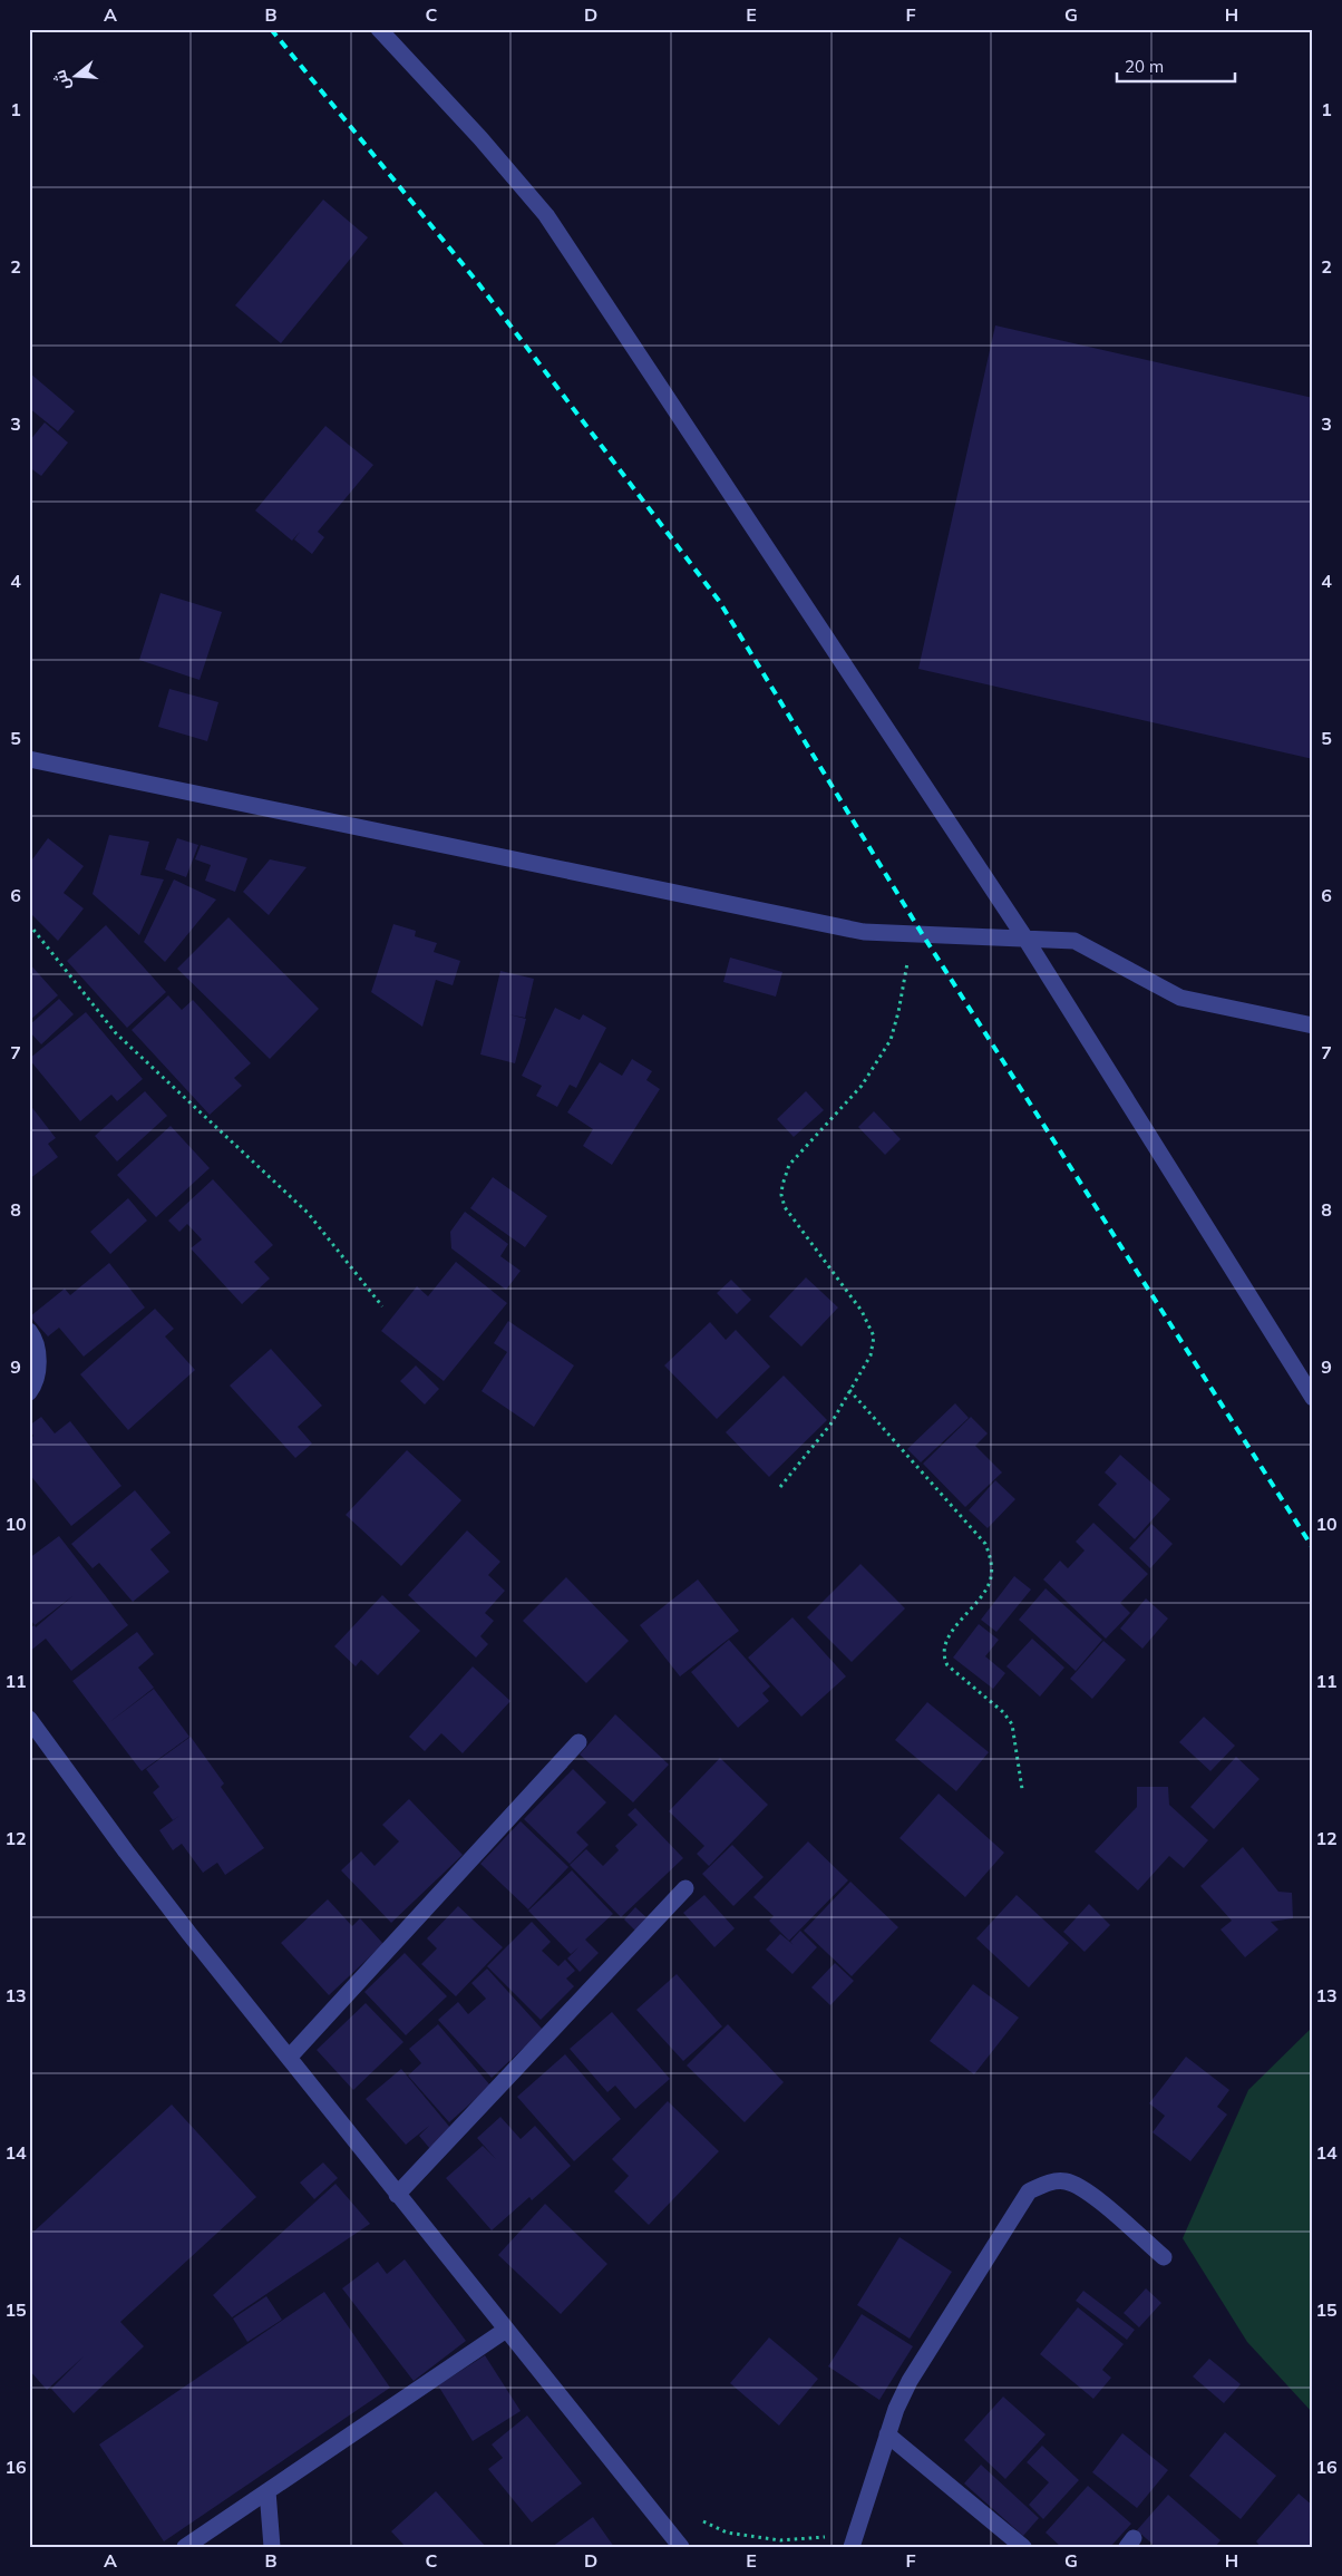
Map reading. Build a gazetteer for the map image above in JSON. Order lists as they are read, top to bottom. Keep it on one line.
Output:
{"scale_bar":"20 m","north":"left","grid":{"columns":["A","B","C","D","E","F","G","H"],"rows":["1","2","3","4","5","6","7","8","9","10","11","12","13","14","15","16"]}}
